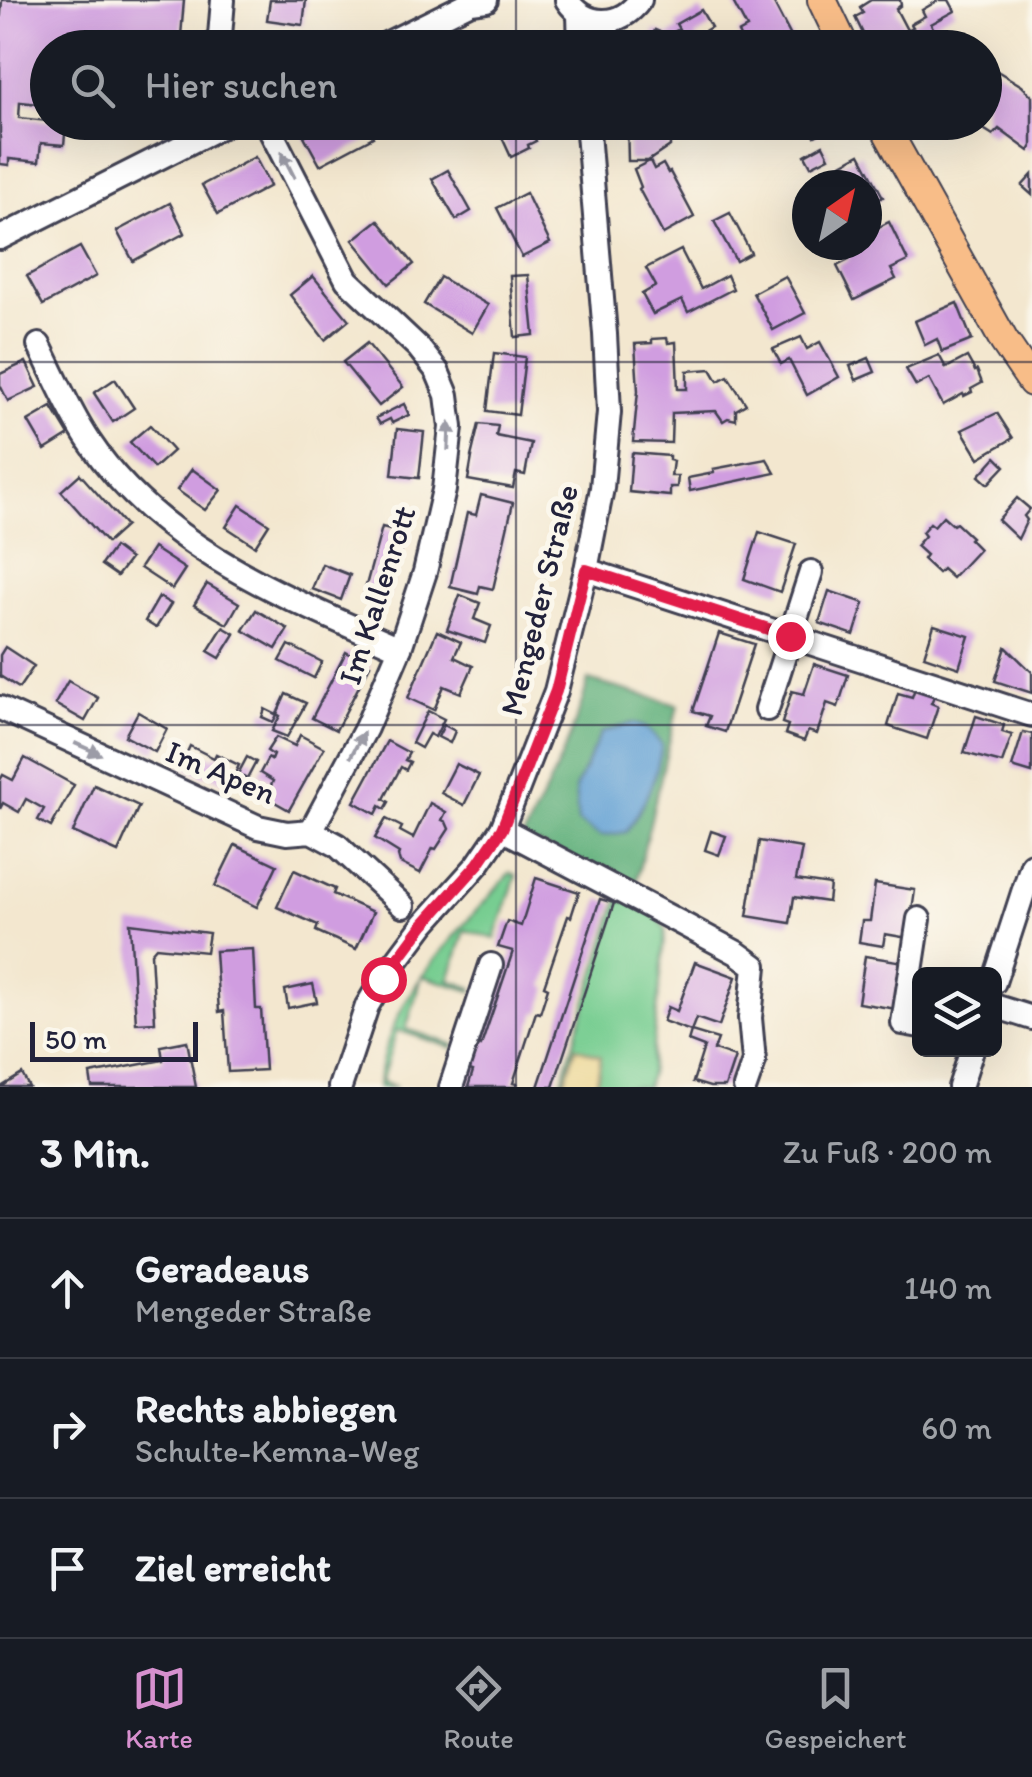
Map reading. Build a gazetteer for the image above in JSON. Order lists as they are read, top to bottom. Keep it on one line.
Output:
{"streets":{"street":["Im Kallenrott","Mengeder Straße","Im Apen"]},"crossings":[["Im Kallenrott","Im Apen"]],"one_way":["Im Kallenrott","Im Apen"],"scale_bar":"50 m","north":"top right","page":{"search":"Hier suchen","scale":"50 m","heading":["3 Min.","Zu Fuß · 200 m"],"list":[["Geradeaus","Mengeder Straße","140 m"],["Rechts abbiegen","Schulte-Kemna-Weg","60 m"],"Ziel erreicht"],"nav":["Karte","Route","Gespeichert"]}}
